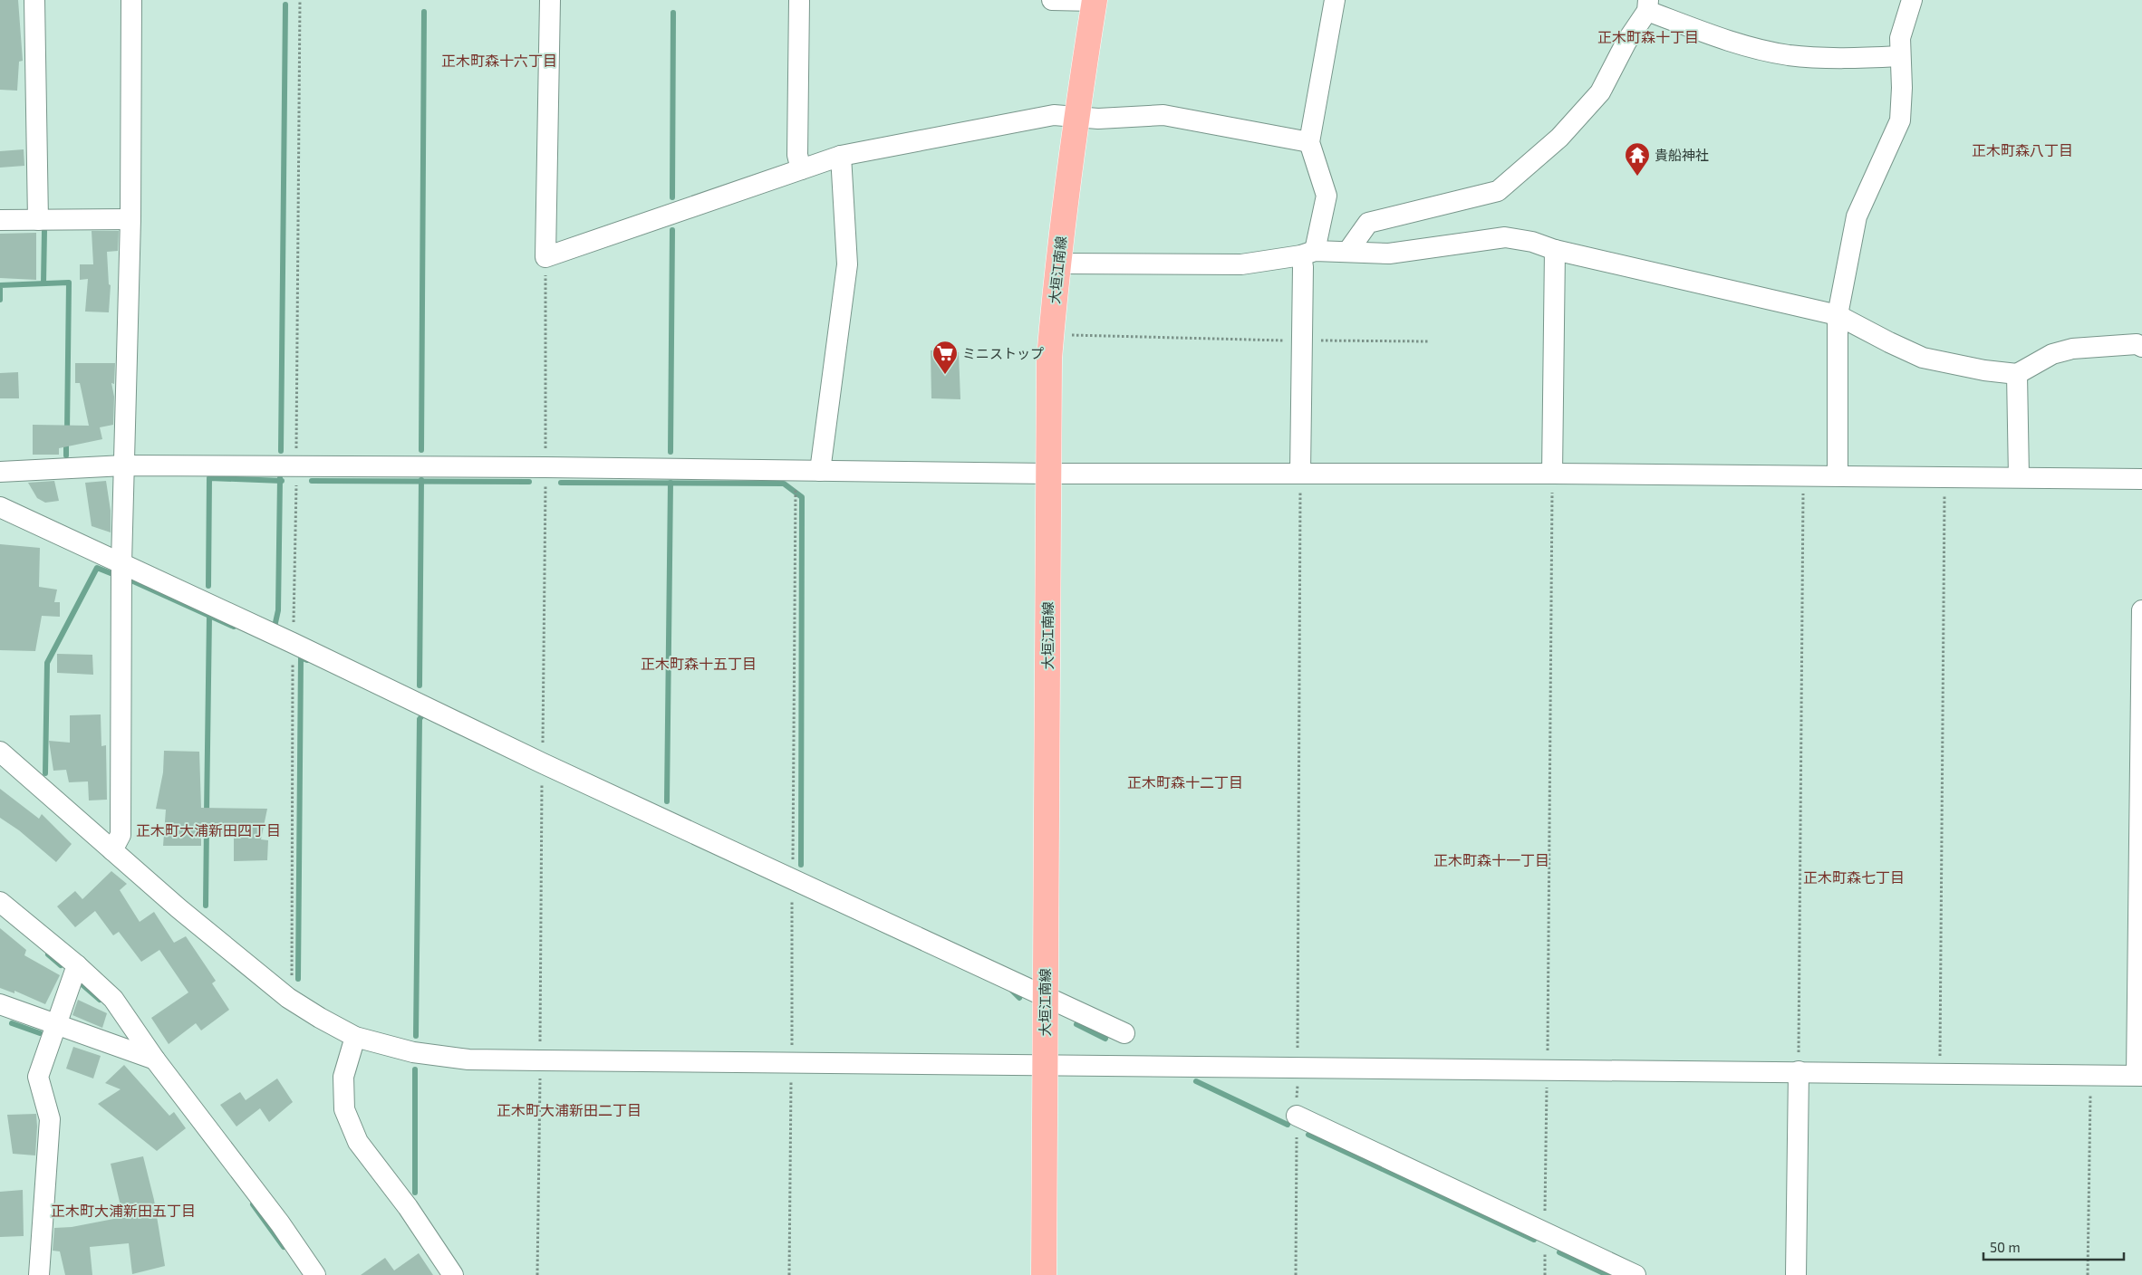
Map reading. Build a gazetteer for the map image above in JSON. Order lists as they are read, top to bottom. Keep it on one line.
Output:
{"streets":{"main road":["大垣江南線"]},"districts":["正木町森十丁目","正木町森十六丁目","正木町森八丁目","正木町森十五丁目","正木町森十二丁目","正木町大浦新田四丁目","正木町森十一丁目","正木町森七丁目","正木町大浦新田二丁目","正木町大浦新田五丁目"],"places":{"temple":["貴船神社"],"supermarket":["ミニストップ"]},"scale_bar":"50 m"}
